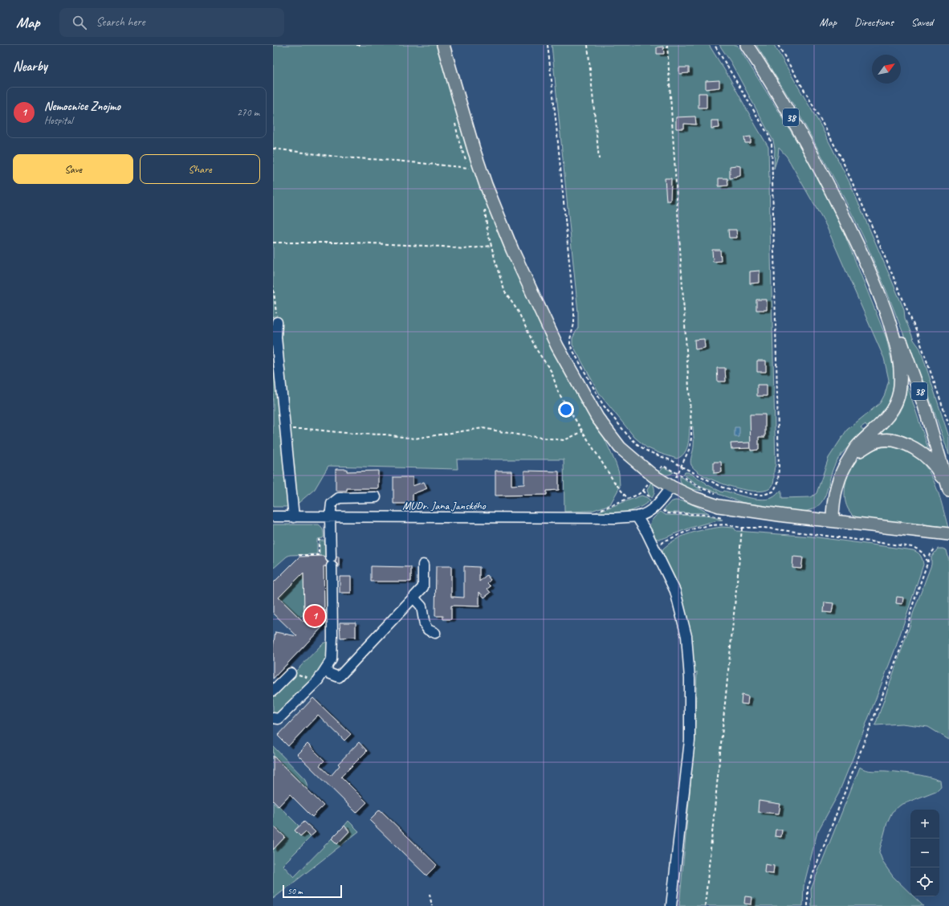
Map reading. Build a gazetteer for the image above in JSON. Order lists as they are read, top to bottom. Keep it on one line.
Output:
{"streets":{"main road":["38"],"street":["MUDr. Jana Janského"]},"scale_bar":"50 m","north":"top right","page":{"header":"Map","search":"Search here","nav":["Map","Directions","Saved"],"heading":"Nearby","list":[{"mark":"1","name":"Nemocnice Znojmo","note":"Hospital","value":"270 m"}],"buttons":["Save","Share"],"pins":"1","map_buttons":["+","−"],"scale":"50 m"}}
